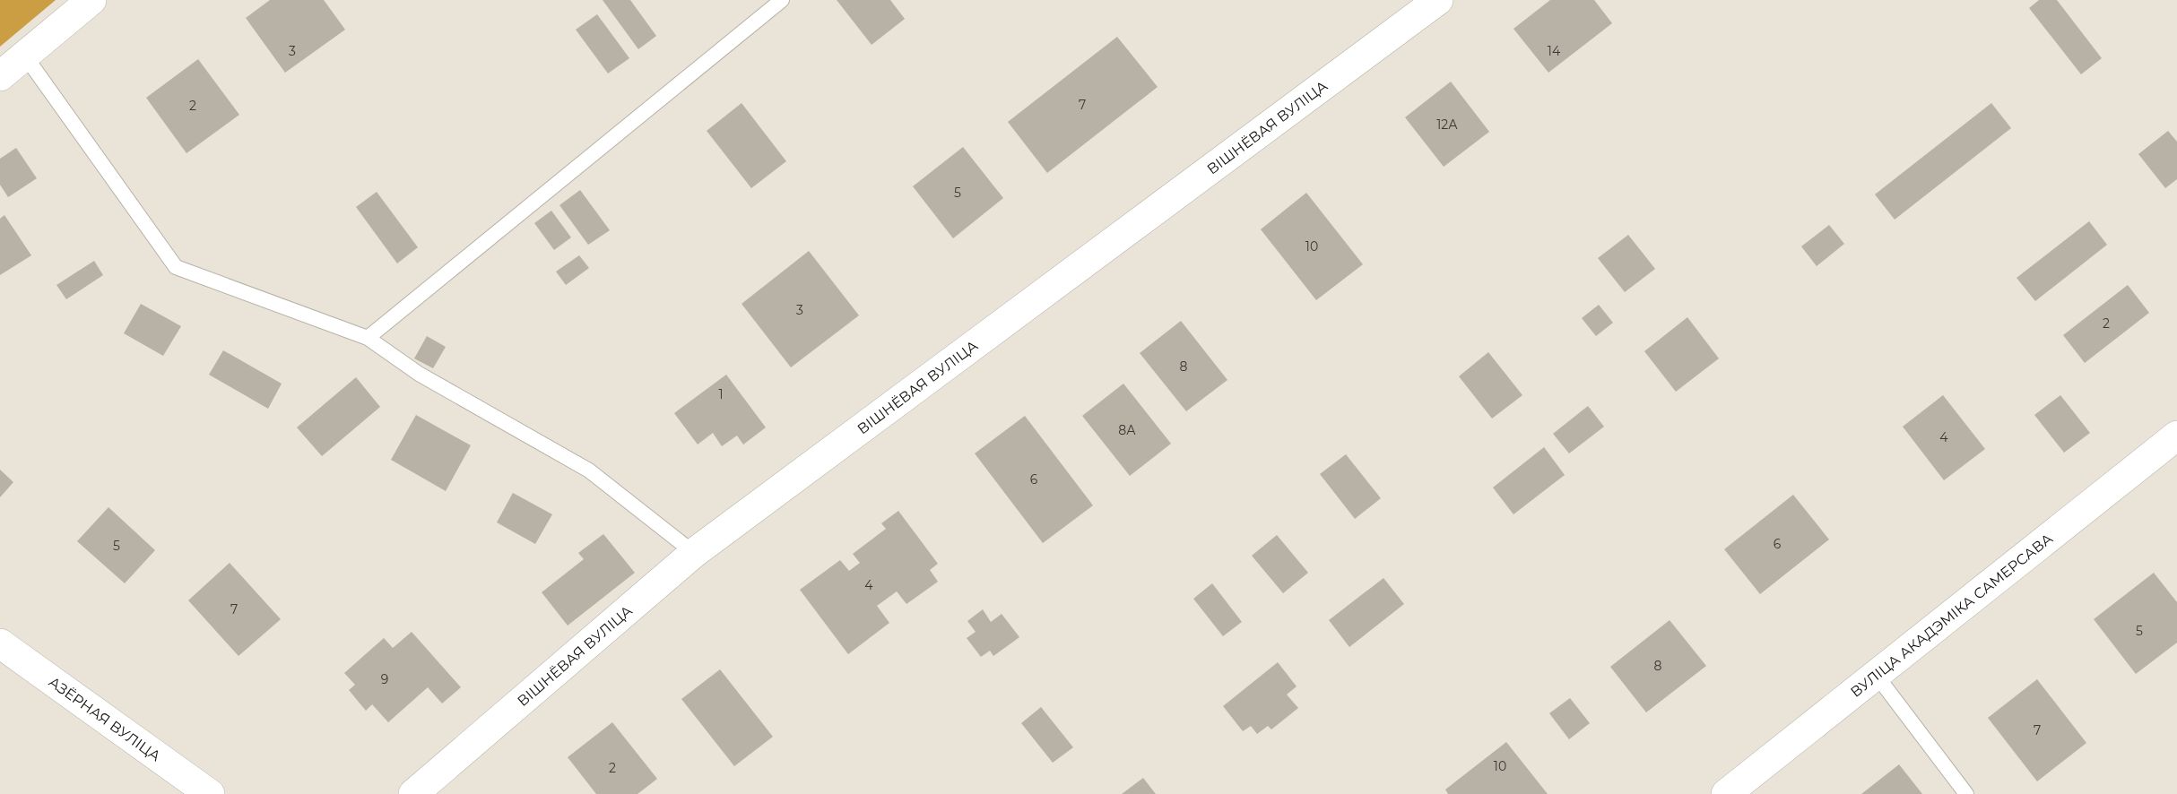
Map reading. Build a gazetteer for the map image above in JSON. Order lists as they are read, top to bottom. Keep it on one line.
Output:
{"streets":{"street":["ВІШНЁВАЯ ВУЛІЦА","ВУЛІЦА АКАДЭМІКА САМЕРСАВА","АЗЁРНАЯ ВУЛІЦА"]},"house_numbers":["3","14","7","2","12А","5","10","3","2","8","1","8А","4","6","6","5","4","7","5","8","9","7","10","2"]}
